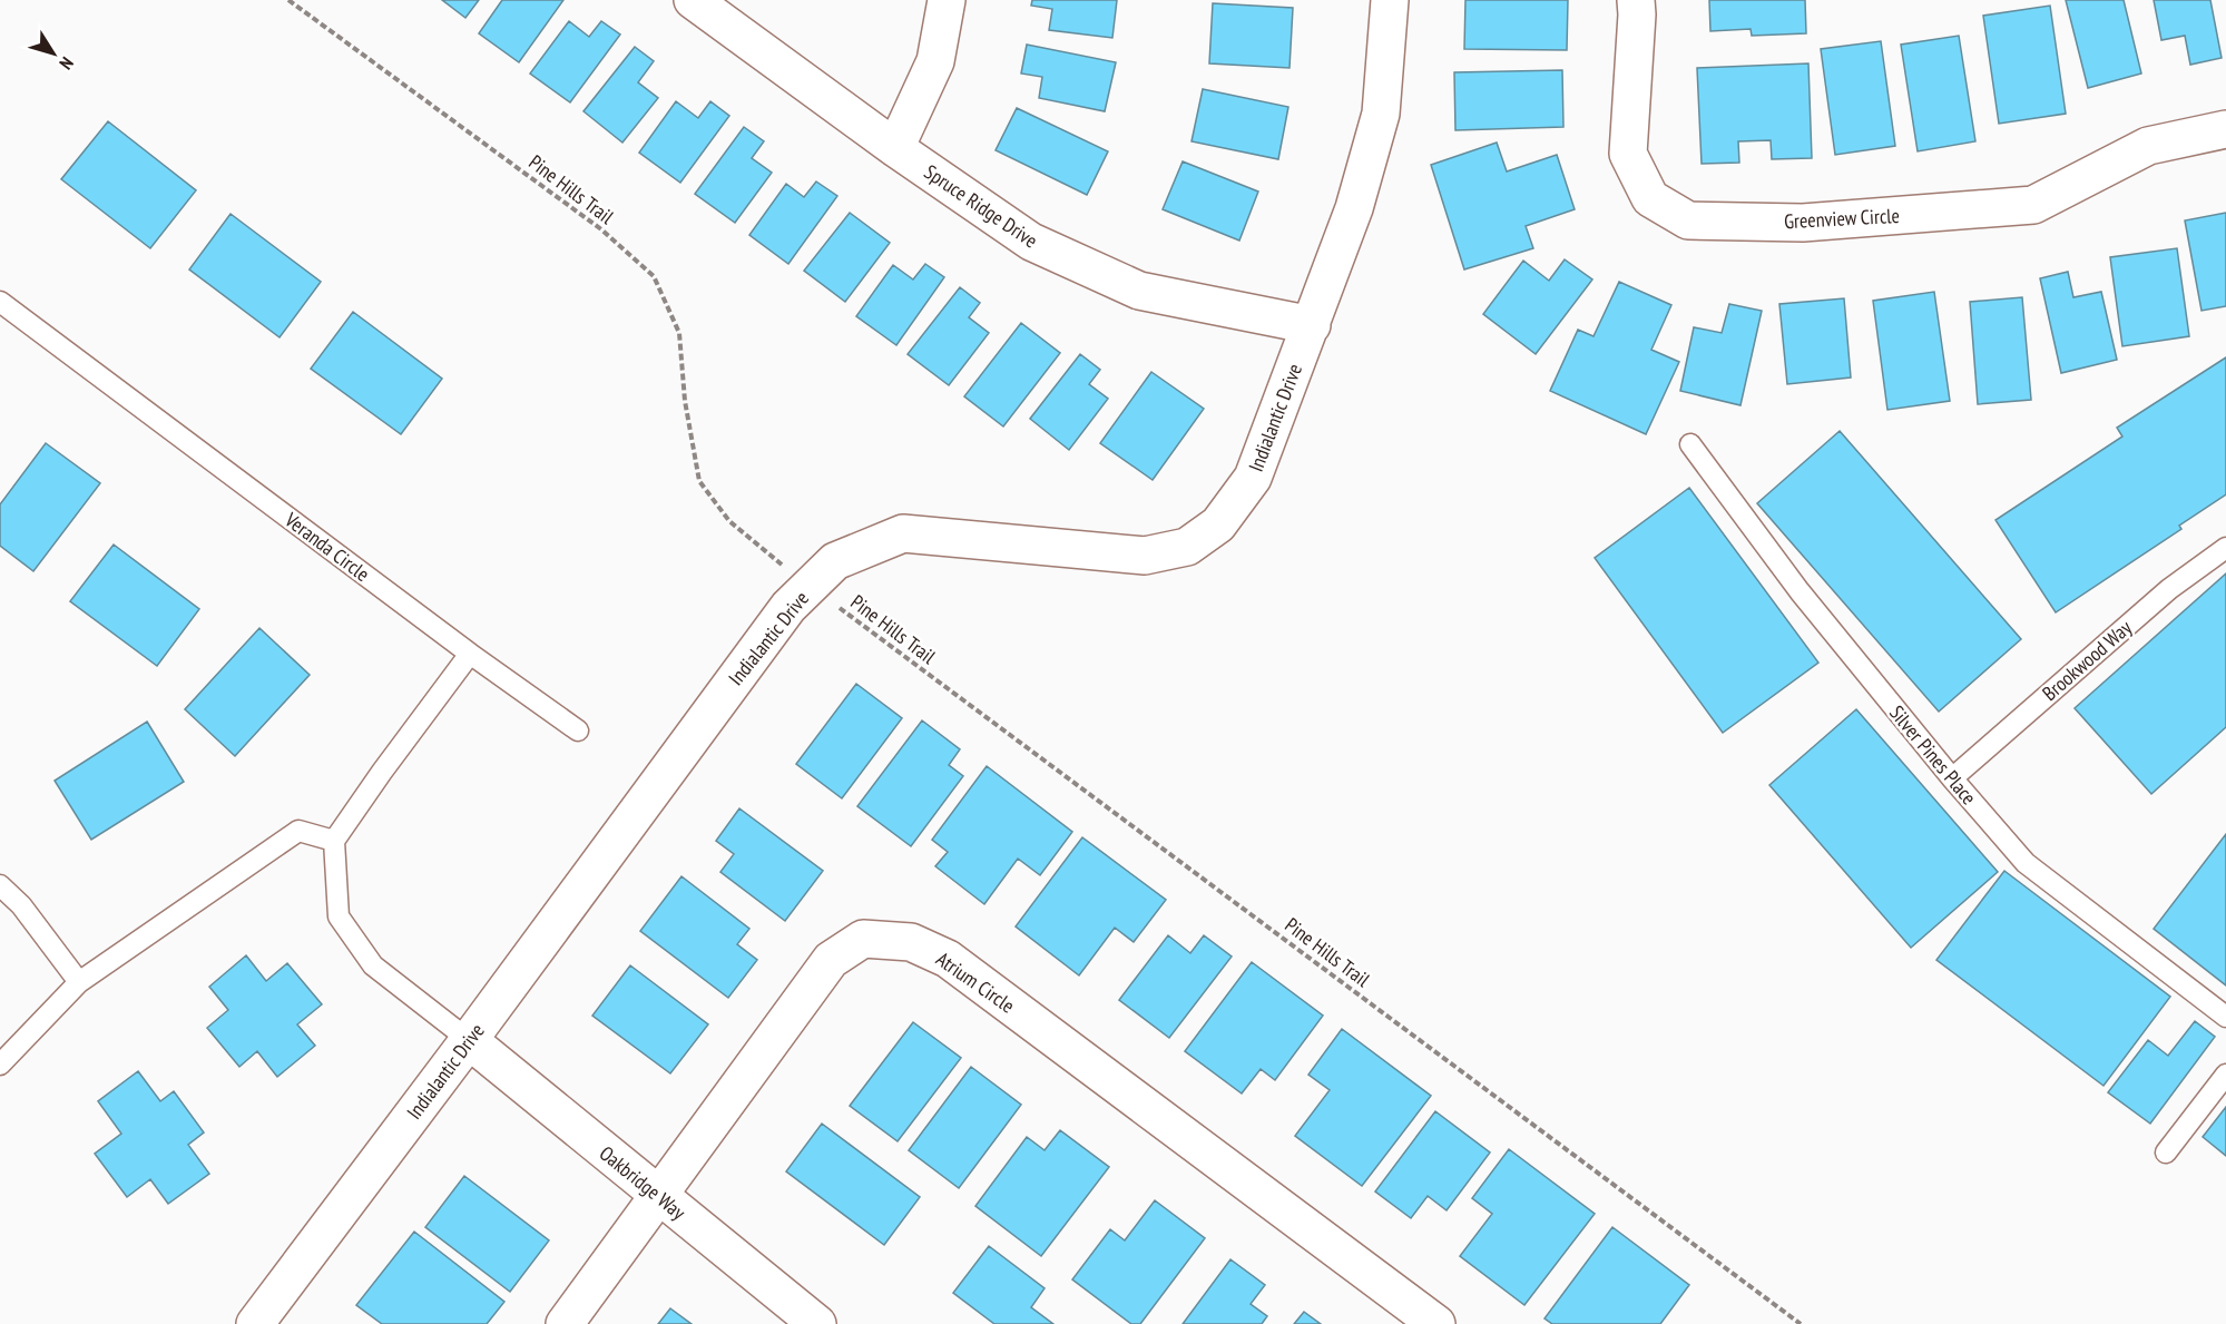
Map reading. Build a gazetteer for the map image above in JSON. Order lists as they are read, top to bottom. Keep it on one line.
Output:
{"streets":{"street":["Spruce Ridge Drive","Greenview Circle","Indialantic Drive","Atrium Circle","Oakbridge Way"],"lane":["Veranda Circle","Brookwood Way","Silver Pines Place"],"path":["Pine Hills Trail"]},"crossings":[["Spruce Ridge Drive","Indialantic Drive"],["Indialantic Drive","Oakbridge Way"],["Brookwood Way","Silver Pines Place"],["Atrium Circle","Oakbridge Way"]],"north":"bottom right"}
